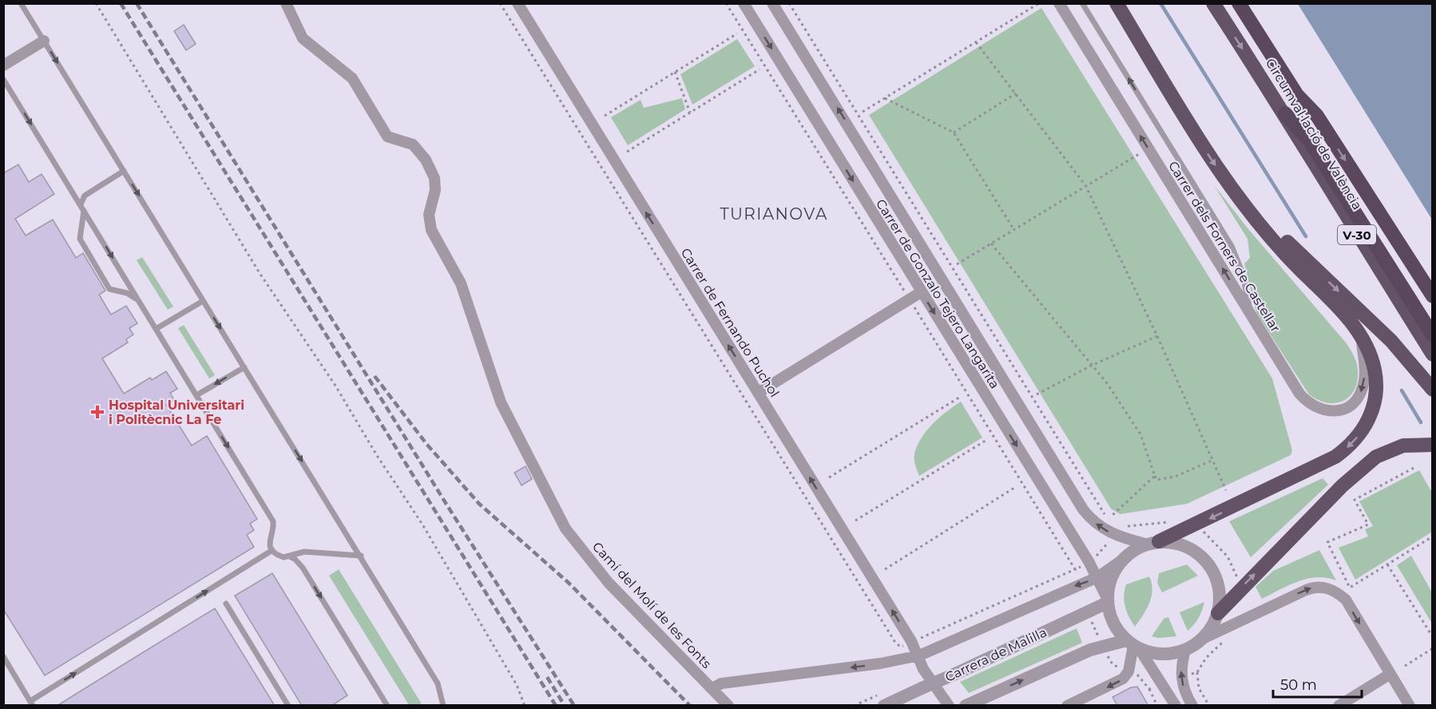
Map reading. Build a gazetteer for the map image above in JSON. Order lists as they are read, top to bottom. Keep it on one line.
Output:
{"streets":{"highway":["Circumval·lació de València","V-30"],"street":["Carrer dels Forners de Castellar","Carrer de Gonzalo Tejero Langarita","Carrer de Fernando Puchol","Camí del Molí de les Fonts","Carrera de Malilla"]},"crossings":[["Carrer de Gonzalo Tejero Langarita","Carrera de Malilla"]],"one_way":["Carrer de Fernando Puchol"],"districts":["TURIANOVA"],"places":{"health":["Hospital Universitari i Politècnic La Fe"]},"scale_bar":"50 m"}
